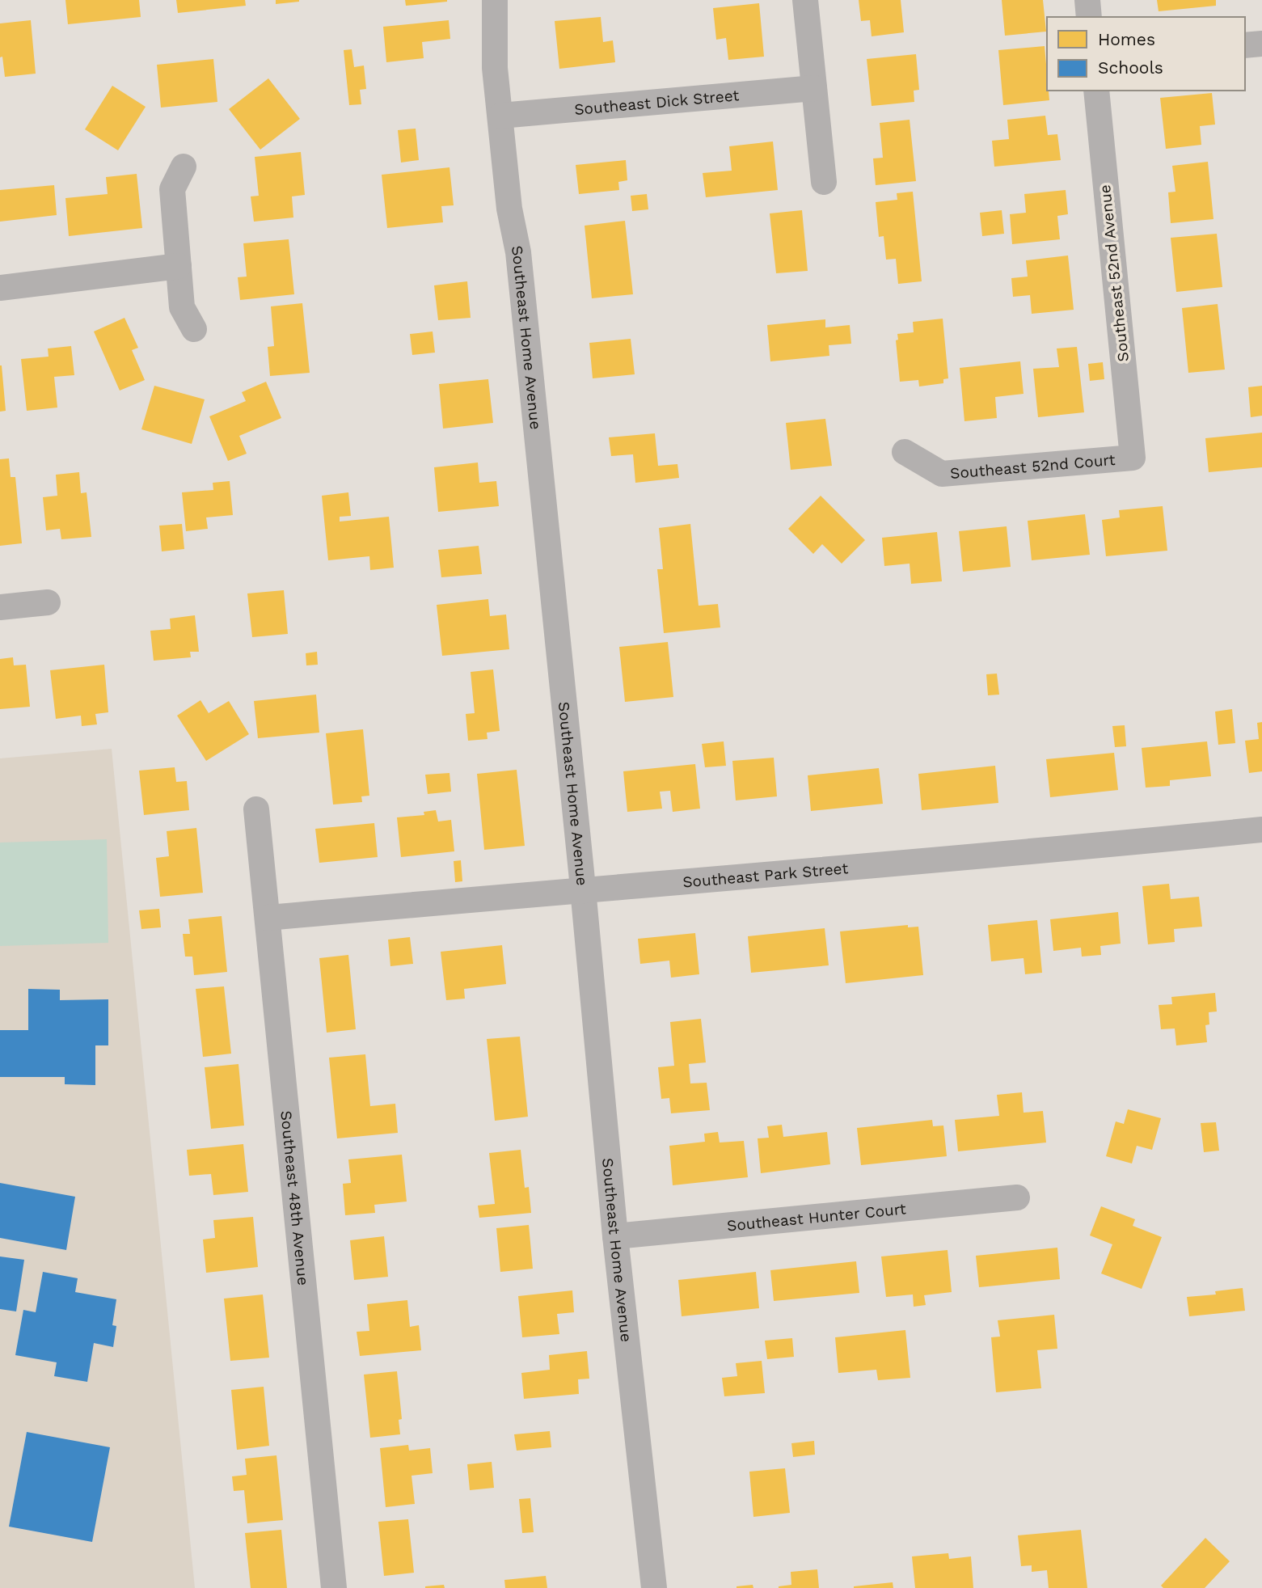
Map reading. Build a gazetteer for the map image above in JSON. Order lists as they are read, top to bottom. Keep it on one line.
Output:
{"streets":{"street":["Southeast Dick Street","Southeast 52nd Avenue","Southeast Home Avenue","Southeast 52nd Court","Southeast Park Street","Southeast 48th Avenue","Southeast Hunter Court"]},"crossings":[["Southeast Dick Street","Southeast Home Avenue"],["Southeast 52nd Avenue","Southeast 52nd Court"],["Southeast Home Avenue","Southeast Park Street"],["Southeast Home Avenue","Southeast Hunter Court"],["Southeast Park Street","Southeast 48th Avenue"]],"legend":["Homes","Schools"]}
